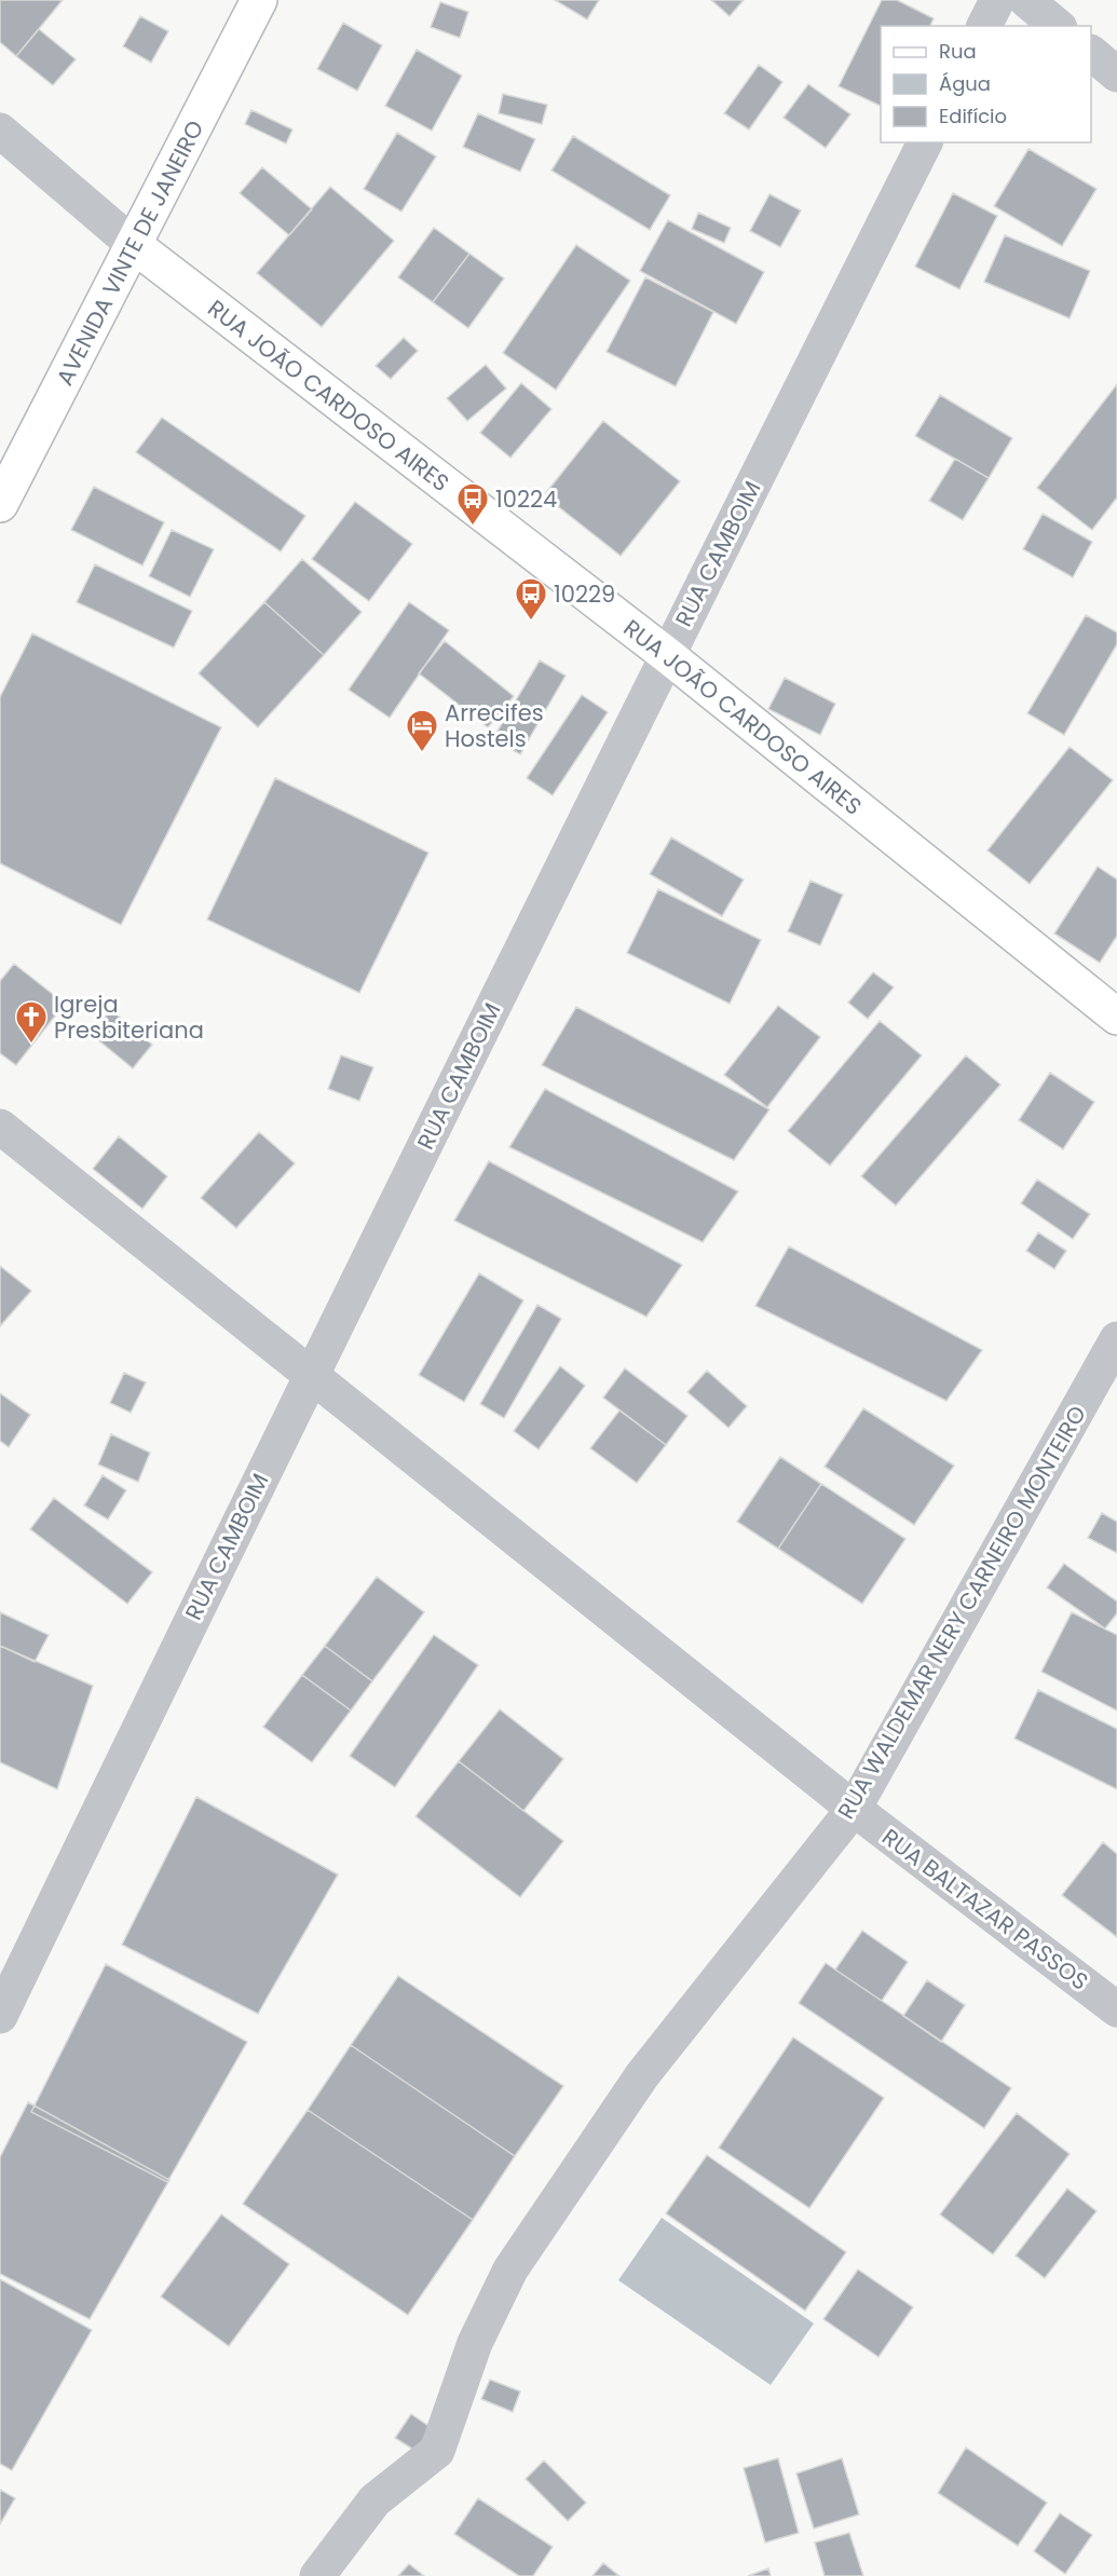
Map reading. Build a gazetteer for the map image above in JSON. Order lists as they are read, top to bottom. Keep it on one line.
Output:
{"streets":{"street":["AVENIDA VINTE DE JANEIRO","RUA JOÃO CARDOSO AIRES","RUA CAMBOIM","RUA WALDEMAR NERY CARNEIRO MONTEIRO","RUA BALTAZAR PASSOS"]},"crossings":[["AVENIDA VINTE DE JANEIRO","RUA JOÃO CARDOSO AIRES"],["RUA JOÃO CARDOSO AIRES","RUA CAMBOIM"],["RUA CAMBOIM","RUA BALTAZAR PASSOS"],["RUA WALDEMAR NERY CARNEIRO MONTEIRO","RUA BALTAZAR PASSOS"]],"places":{"bus stop":["10224","10229"],"hotel":["Arrecifes Hostels"],"church":["Igreja Presbiteriana"]},"legend":["Rua","Água","Edifício"]}
